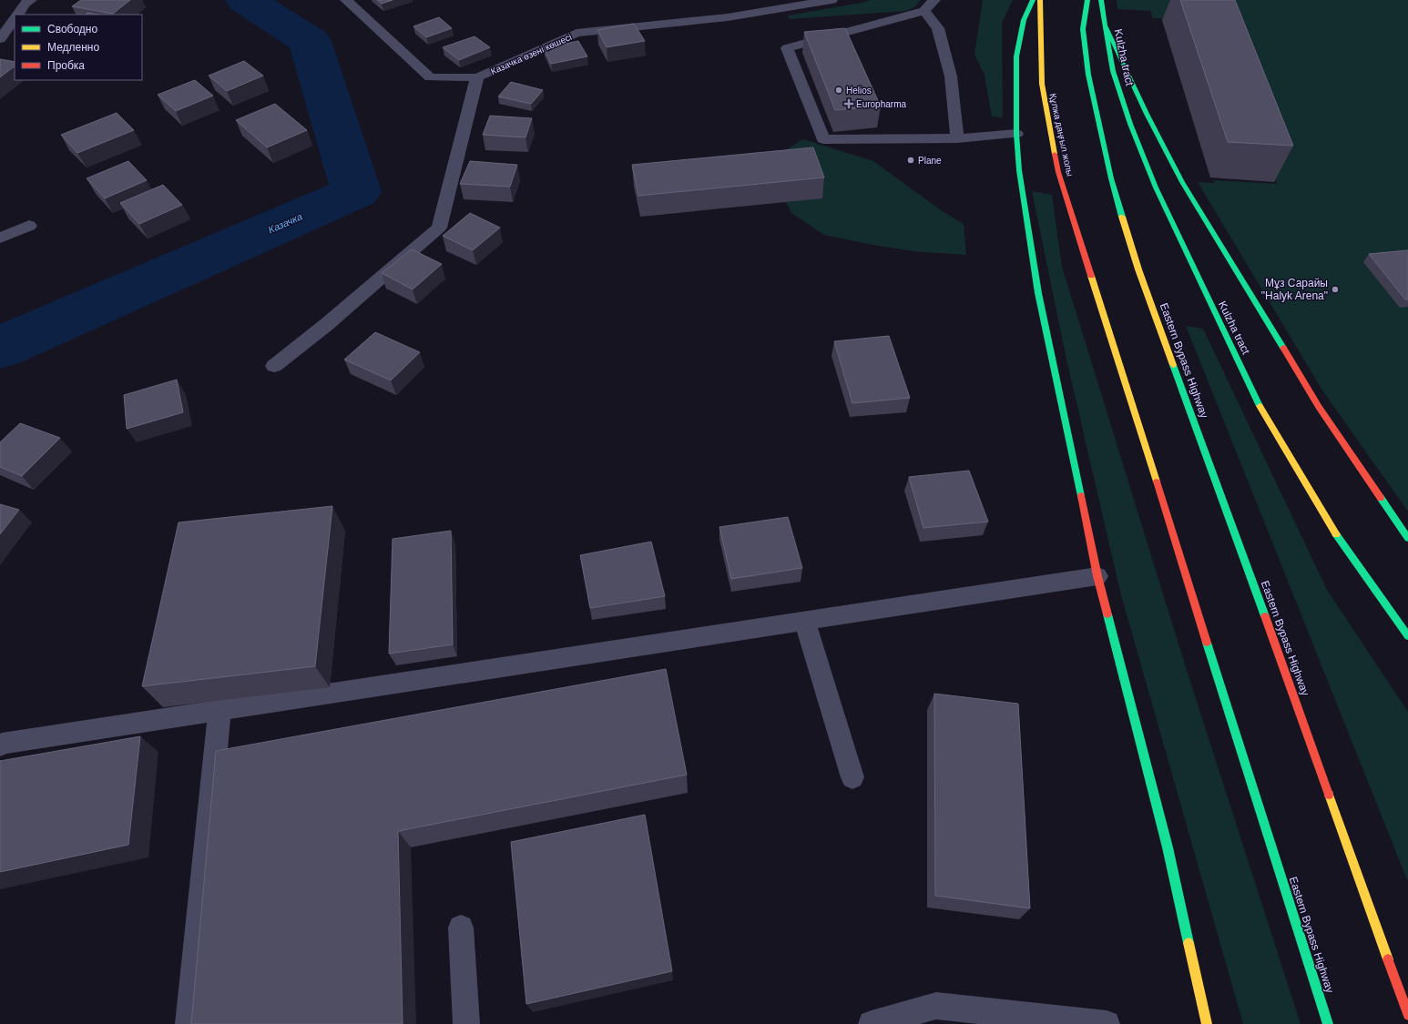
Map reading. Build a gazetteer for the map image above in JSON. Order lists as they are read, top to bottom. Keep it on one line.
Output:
{"streets":{"main road":["Kulzha tract","Құлжа даңғыл жолы","Eastern Bypass Highway"],"street":["Казачка өзені көшесі"]},"crossings":[["Құлжа даңғыл жолы","Eastern Bypass Highway"]],"water":["Казачка"],"places":{"other":["Helios","Plane","Мұз Сарайы \"Halyk Arena\""],"health":["Europharma"]},"legend":["Свободно","Медленно","Пробка"]}
